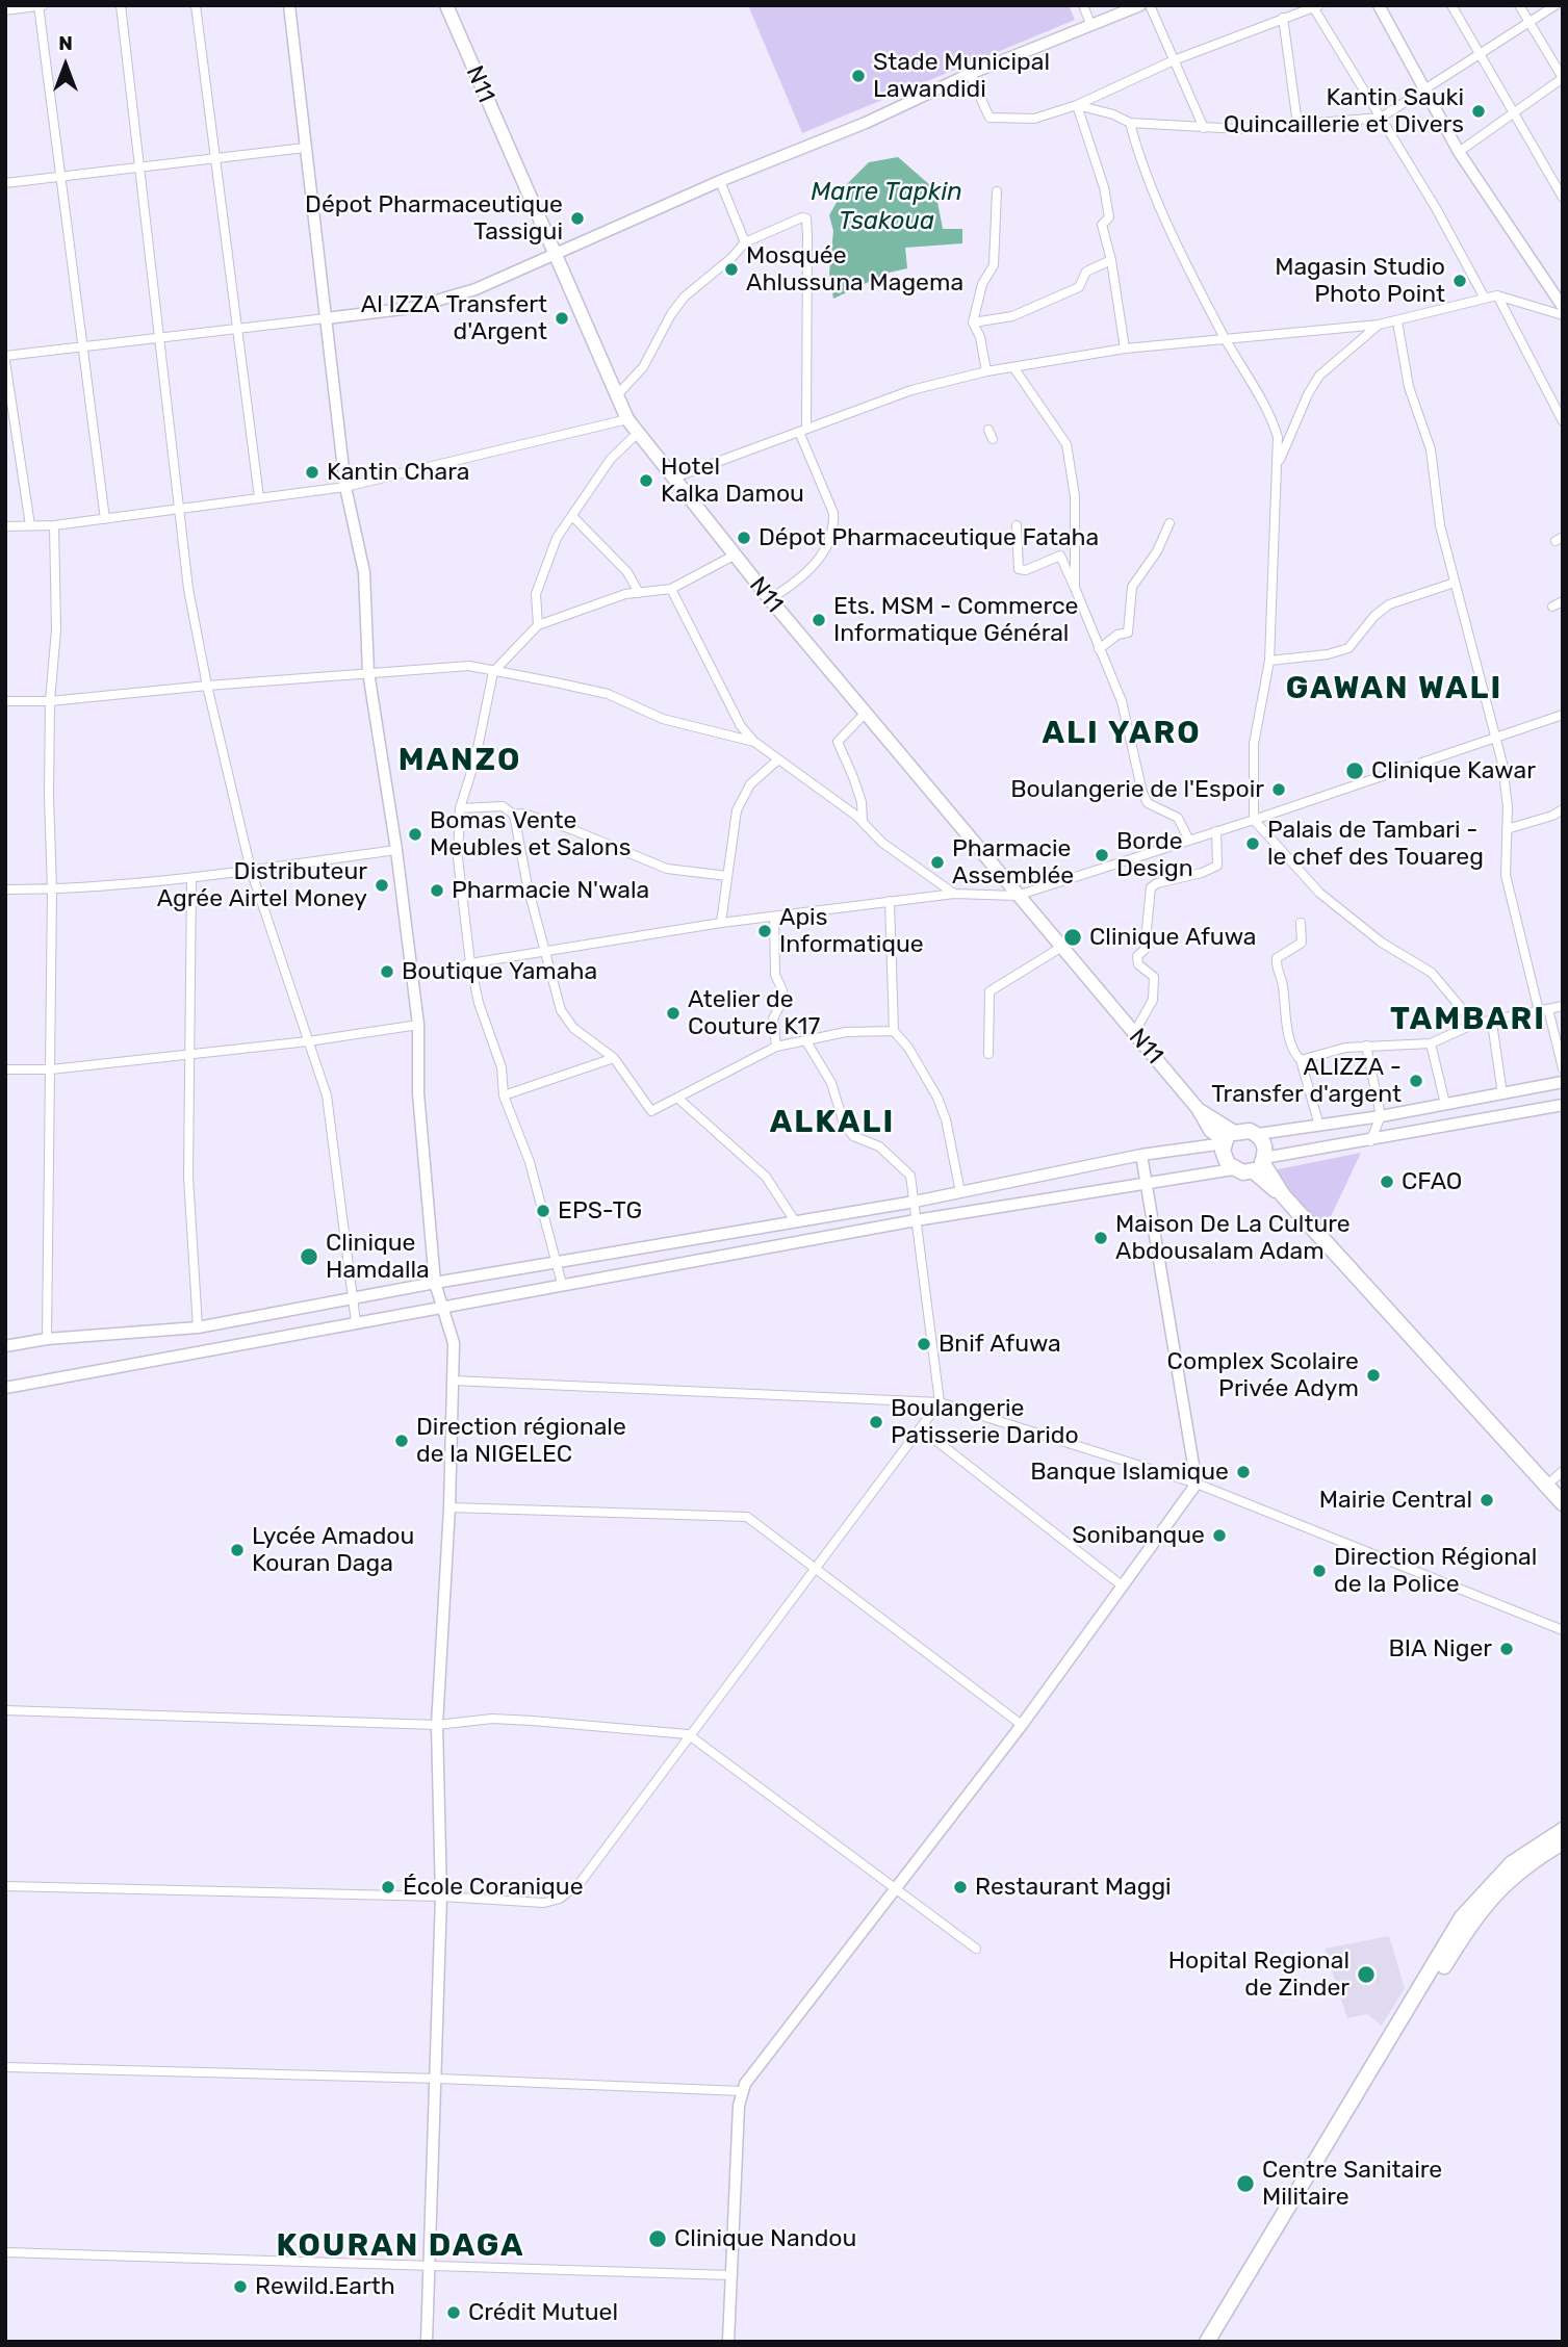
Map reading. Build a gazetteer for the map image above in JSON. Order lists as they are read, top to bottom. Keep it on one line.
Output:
{"streets":{"main road":["N11"]},"districts":["GAWAN WALI","ALI YARO","MANZO","TAMBARI","ALKALI","KOURAN DAGA"],"water":["Marre Tapkin Tsakoua"],"places":["Stade Municipal Lawandidi","Kantin Sauki Quincaillerie et Divers","Dépot Pharmaceutique Tassigui","Mosquée Ahlussuna Magema","Magasin Studio Photo Point","Al IZZA Transfert d'Argent","Kantin Chara","Hotel Kalka Damou","Dépot Pharmaceutique Fataha","Ets. MSM - Commerce Informatique Général","Clinique Kawar","Boulangerie de l'Espoir","Bomas Vente Meubles et Salons","Palais de Tambari - le chef des Touareg","Borde Design","Pharmacie Assemblée","Distributeur Agrée Airtel Money","Pharmacie N'wala","Apis Informatique","Clinique Afuwa","Boutique Yamaha","Atelier de Couture K17","ALIZZA - Transfer d'argent","CFAO","EPS-TG","Maison De La Culture Abdousalam Adam","Clinique Hamdalla","Bnif Afuwa","Complex Scolaire Privée Adym","Boulangerie Patisserie Darido","Direction régionale de la NIGELEC","Banque Islamique","Mairie Central","Sonibanque","Lycée Amadou Kouran Daga","Direction Régional de la Police","BIA Niger","École Coranique","Restaurant Maggi","Hopital Regional de Zinder","Centre Sanitaire Militaire","Clinique Nandou","Rewild.Earth","Crédit Mutuel"],"north":"top"}
